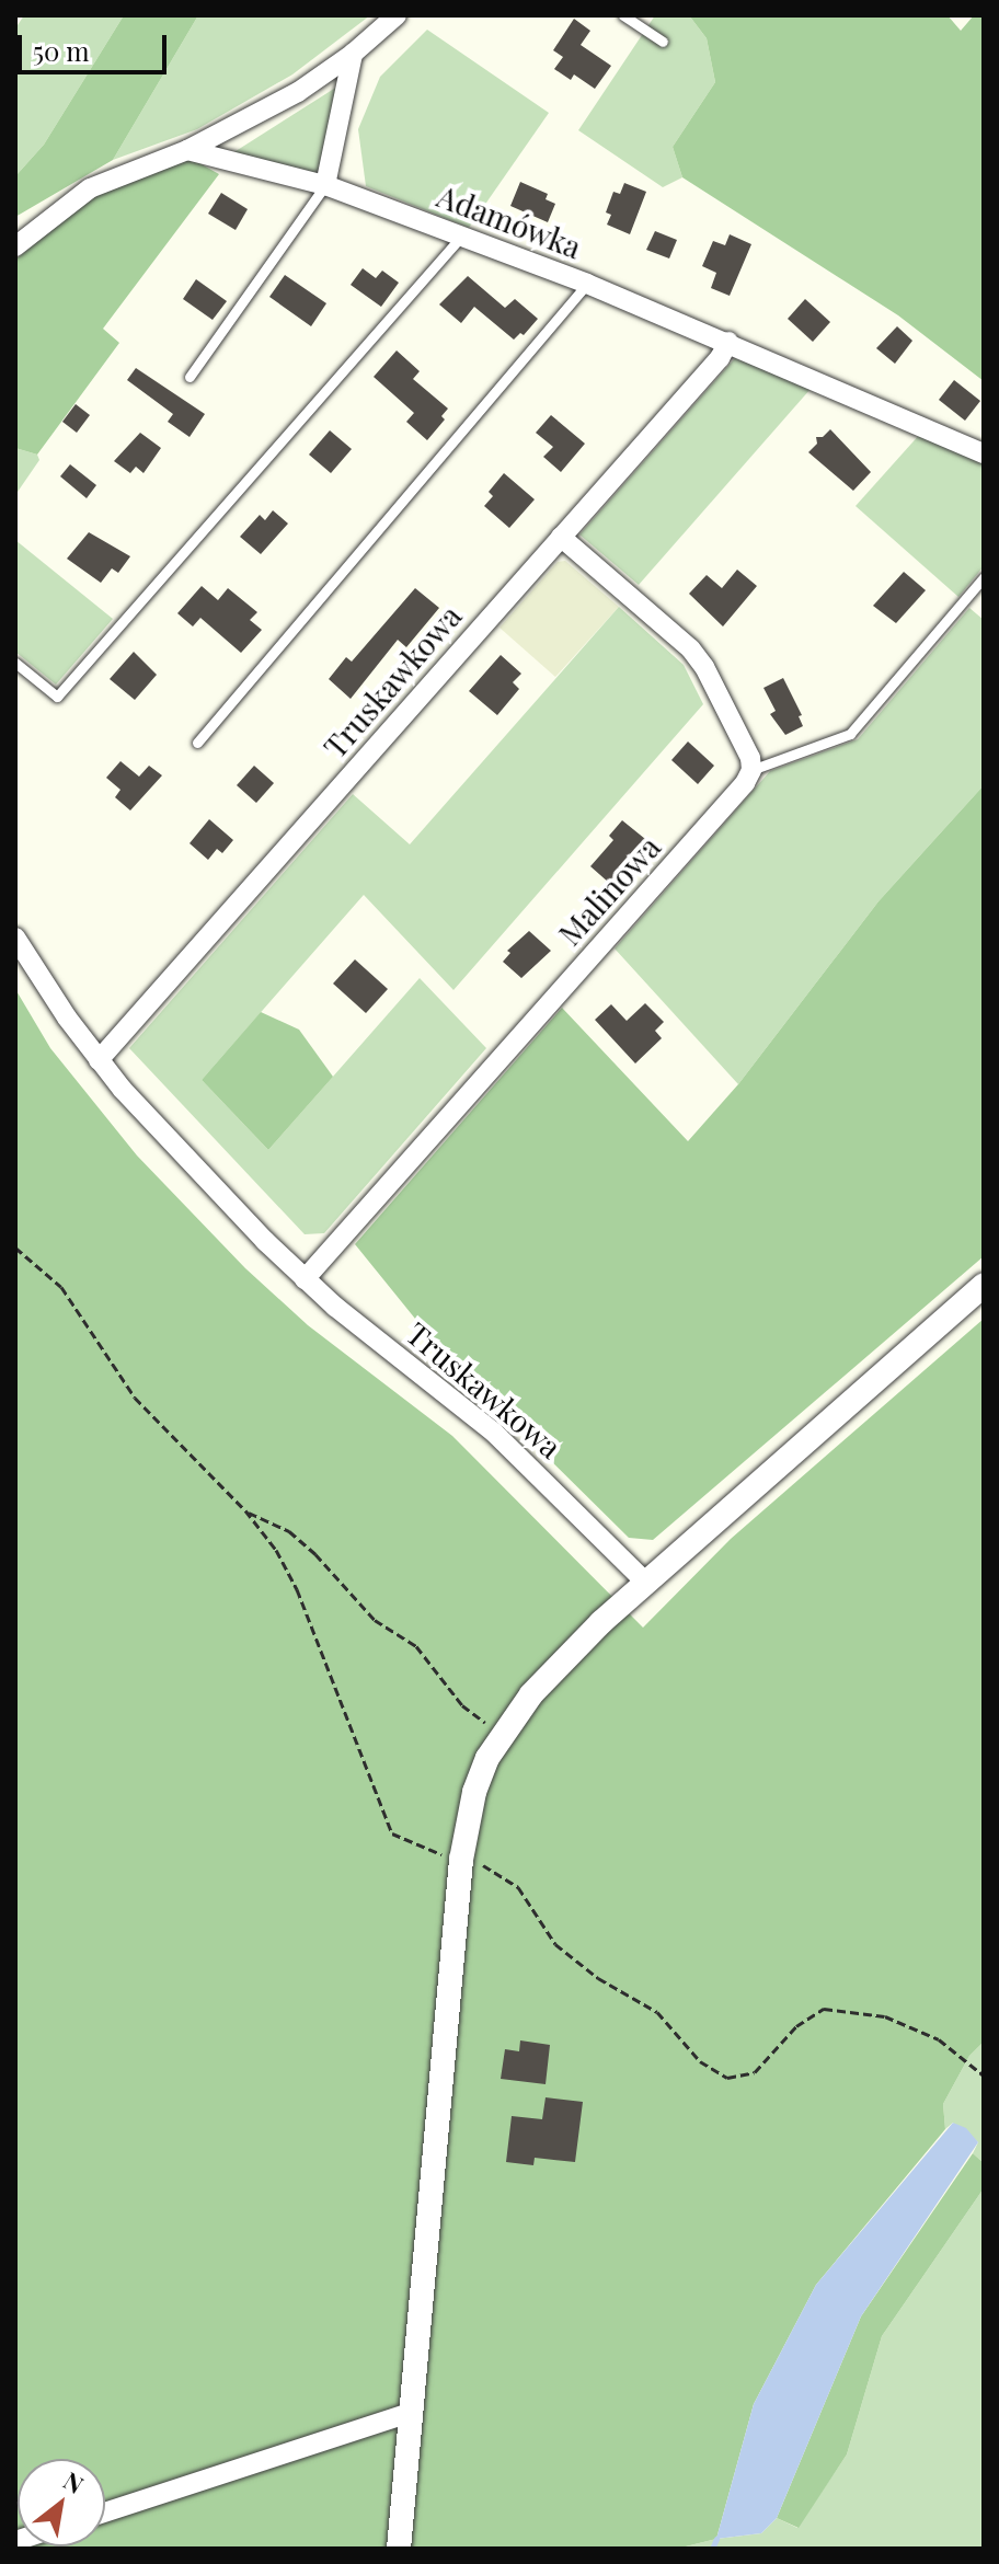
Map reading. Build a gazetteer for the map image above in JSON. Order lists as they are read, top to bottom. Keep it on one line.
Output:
{"streets":{"street":["Adamówka","Truskawkowa","Malinowa"]},"crossings":[["Adamówka","Truskawkowa"],["Truskawkowa","Malinowa"]],"scale_bar":"50 m","north":"top right"}
